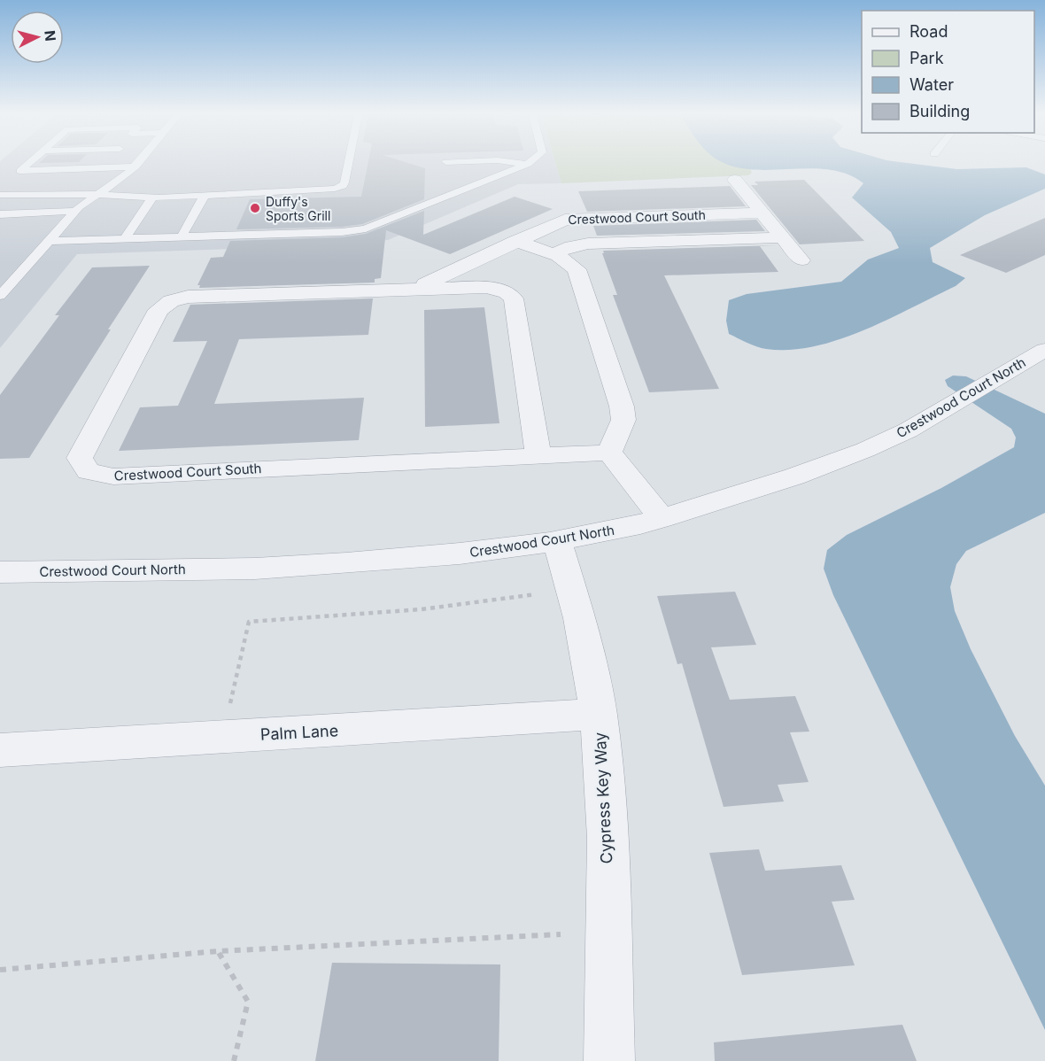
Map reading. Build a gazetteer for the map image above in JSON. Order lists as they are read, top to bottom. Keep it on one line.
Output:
{"streets":{"street":["Crestwood Court South","Crestwood Court North","Palm Lane","Cypress Key Way"]},"crossings":[["Crestwood Court North","Cypress Key Way"],["Palm Lane","Cypress Key Way"]],"places":["Duffy's Sports Grill"],"legend":["Road","Park","Water","Building"],"north":"right"}
